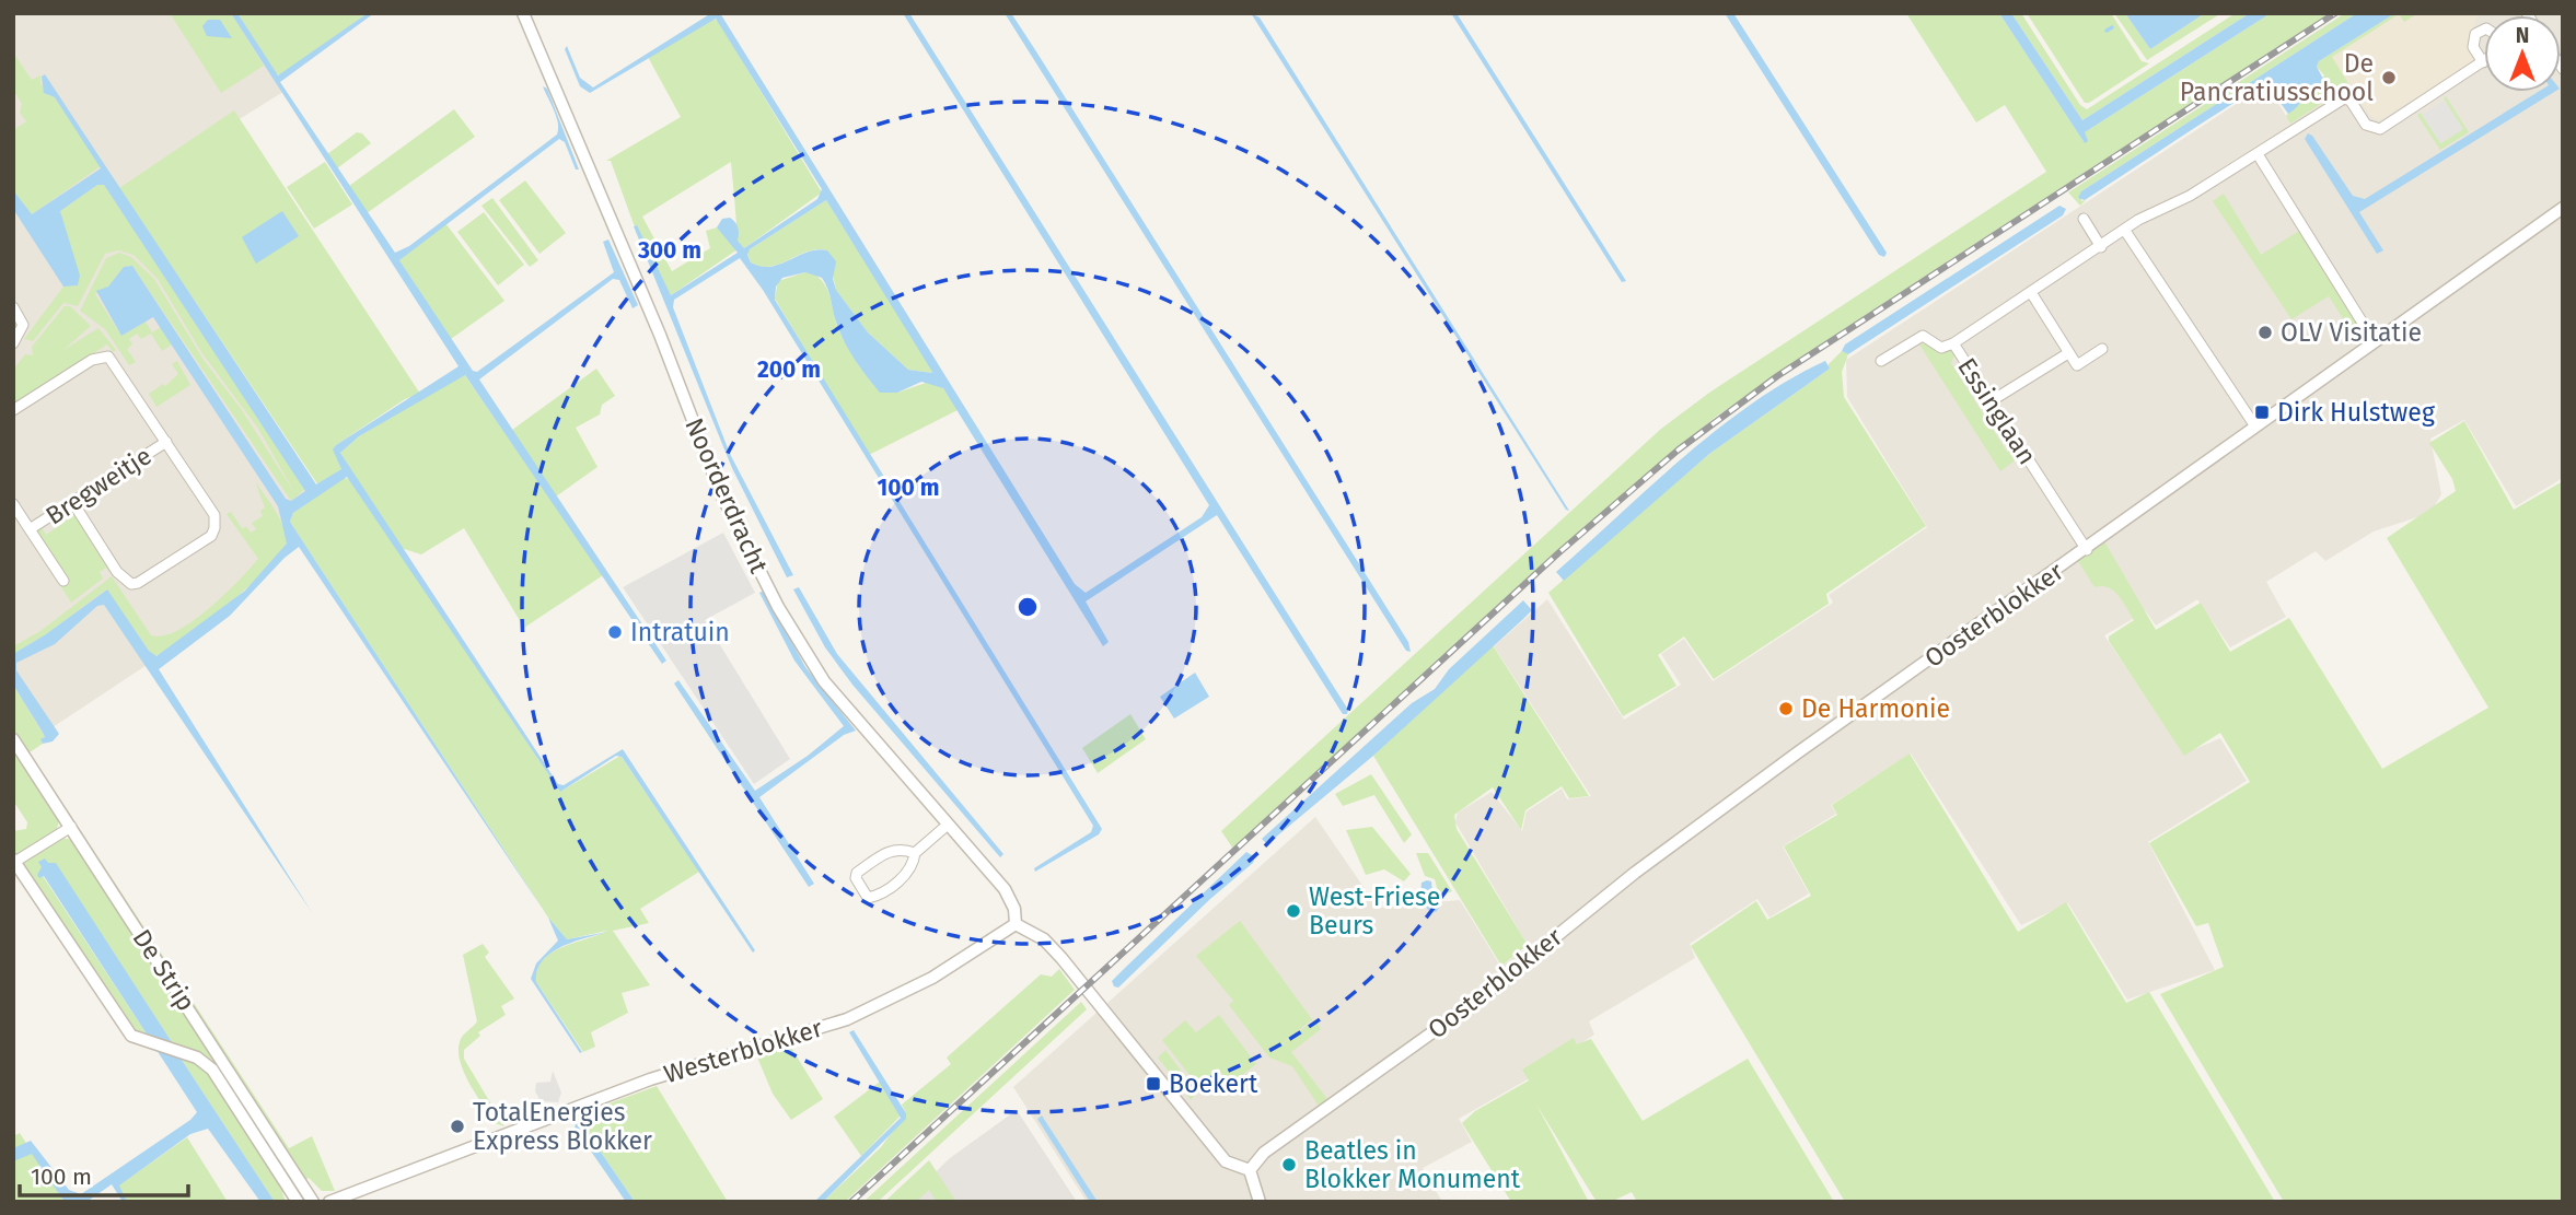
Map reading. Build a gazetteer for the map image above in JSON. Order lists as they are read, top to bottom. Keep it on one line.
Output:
{"streets":{"street":["Essinglaan","Bregweitje","Noorderdracht","Oosterblokker","De Strip","Westerblokker"]},"crossings":[["Essinglaan","Oosterblokker"],["Noorderdracht","Westerblokker"]],"places":{"other":["De Pancratiusschool","OLV Visitatie","Intratuin","De Harmonie","West-Friese Beurs","TotalEnergies Express Blokker","Beatles in Blokker Monument"],"transit":["Dirk Hulstweg","Boekert"]},"scale_bar":"100 m","north":"top","rings":["300 m","200 m","100 m"]}
